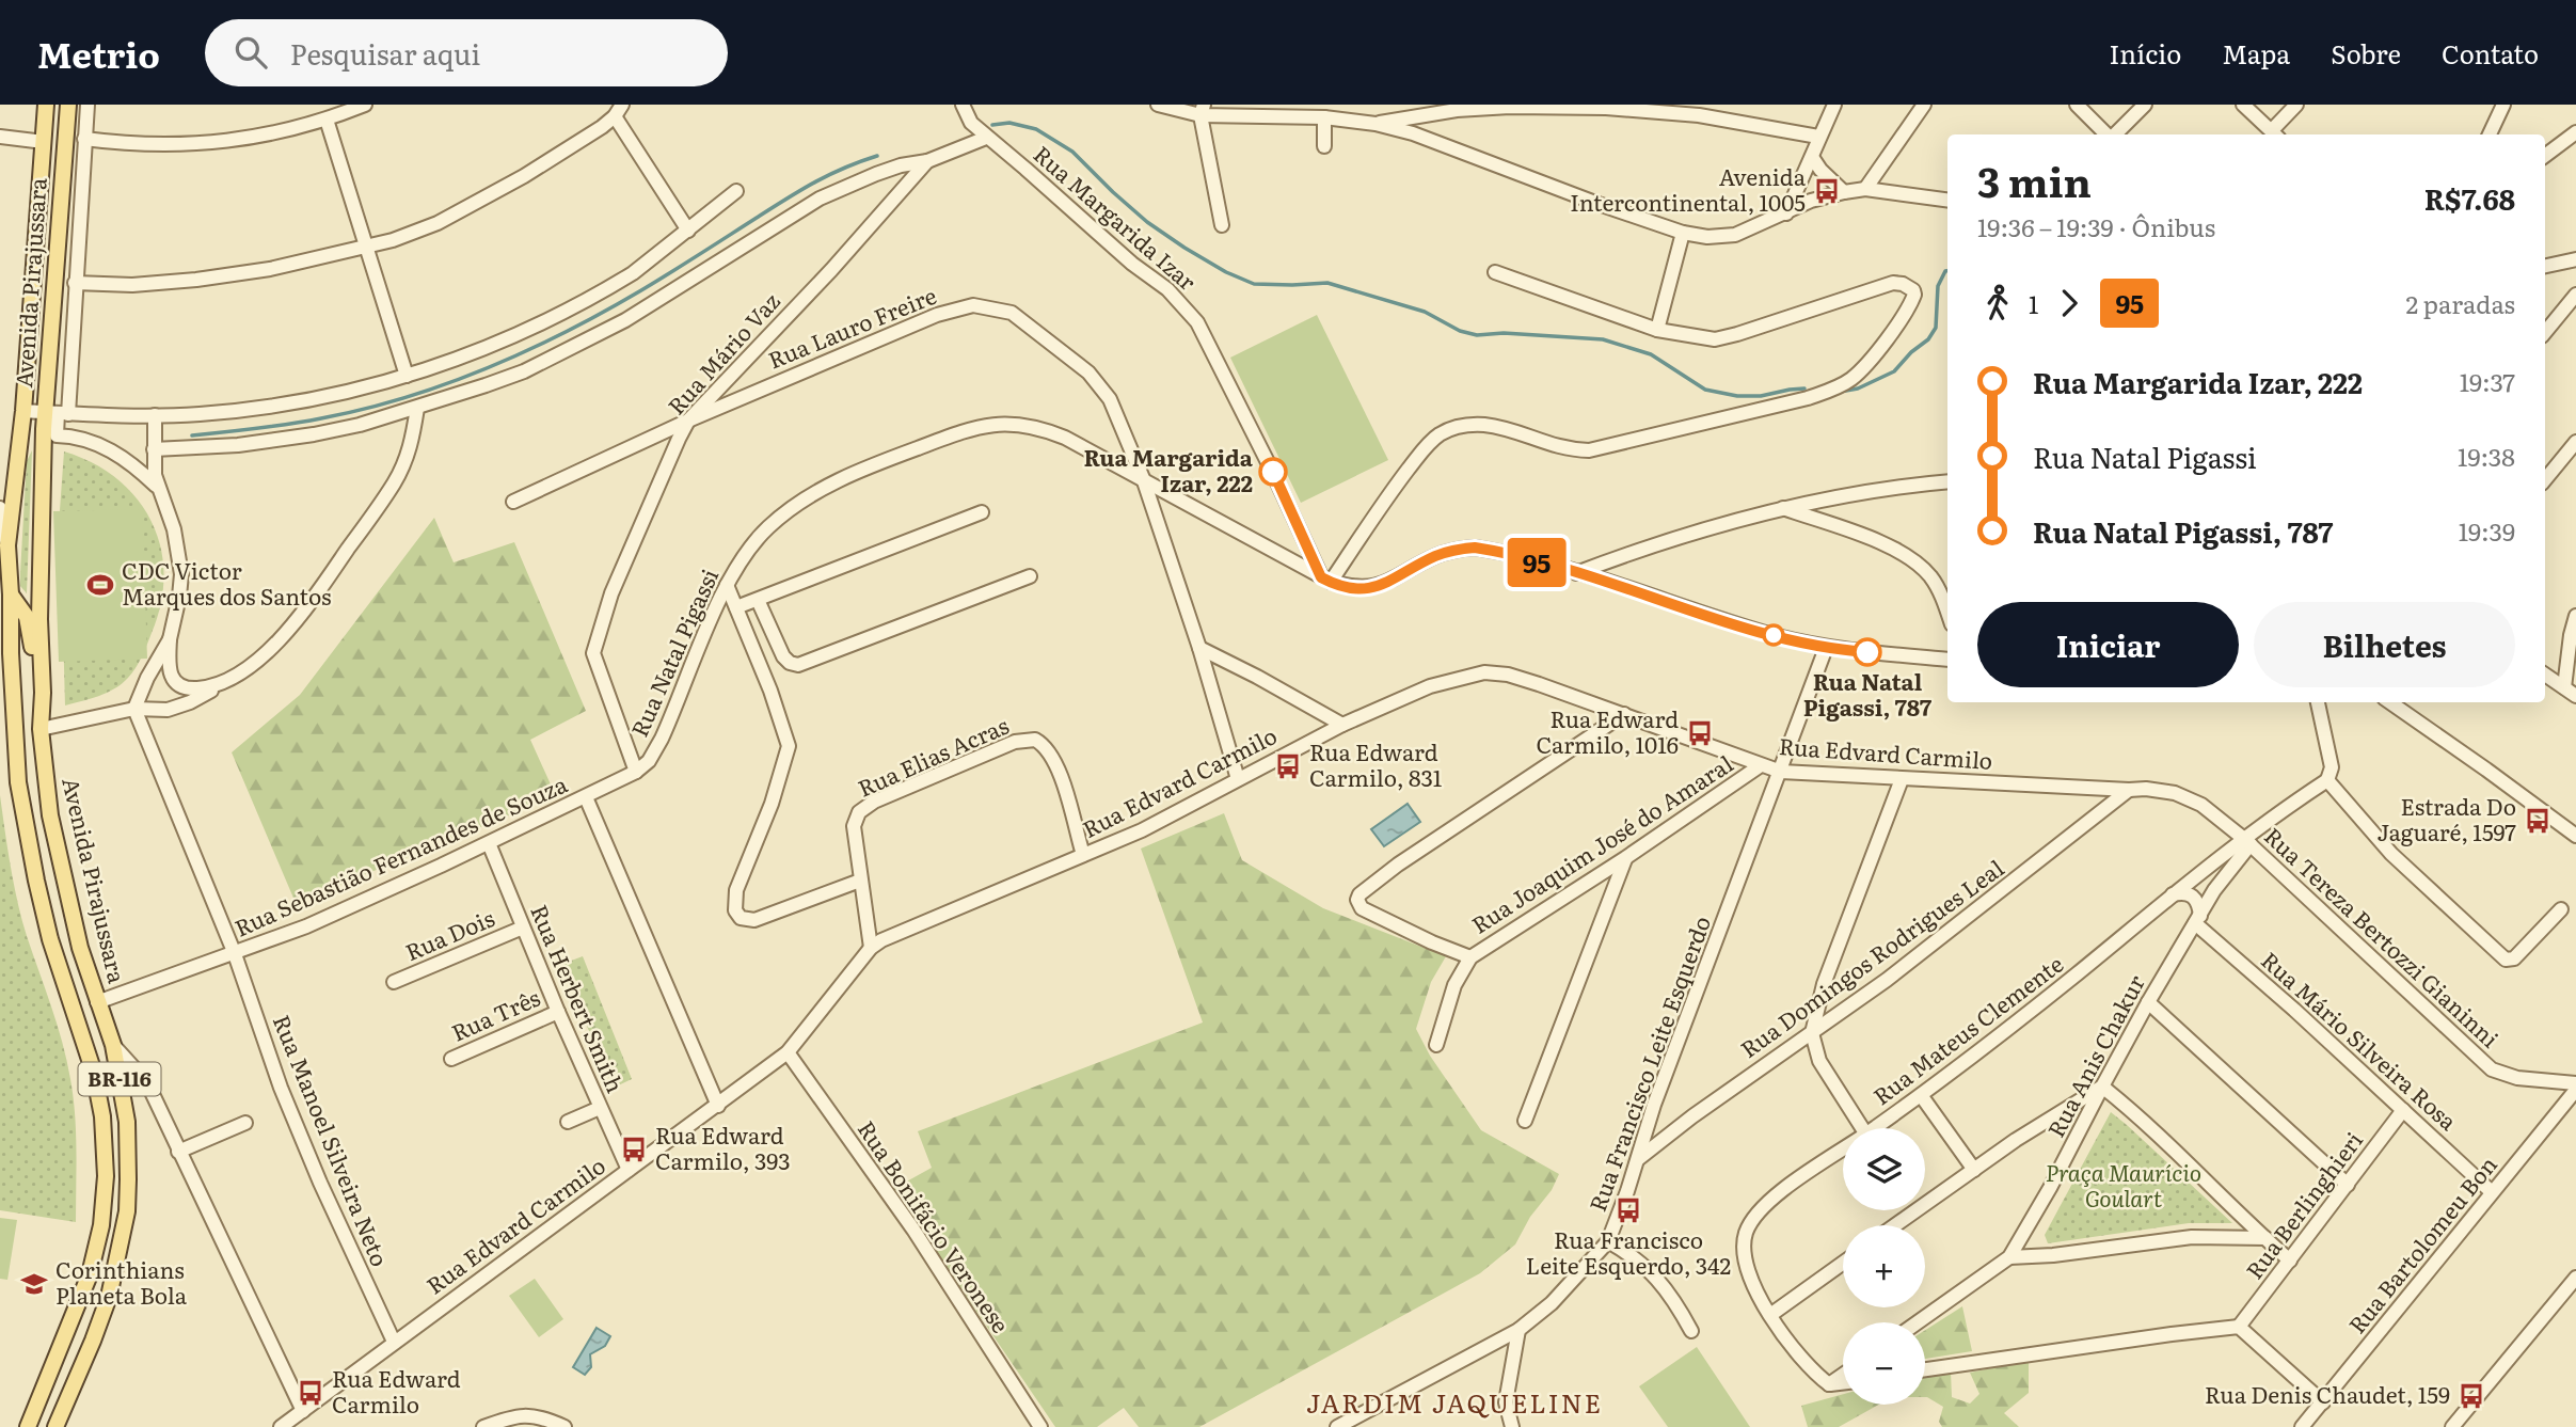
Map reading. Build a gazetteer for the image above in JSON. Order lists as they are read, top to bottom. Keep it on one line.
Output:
{"streets":{"main road":["Avenida Pirajussara","BR-116"],"street":["Rua Margarida Izar","Rua Lauro Freire","Rua Mário Vaz","Rua Natal Pigassi","Rua Edvard Carmilo","Rua Elias Acras","Rua Joaquim José do Amaral","Rua Sebastião Fernandes de Souza","Rua Dois","Rua Tereza Bertozzi Gianinni","Rua Domingos Rodrigues Leal","Rua Herbert Smith","Rua Três","Rua Mateus Clemente","Rua Mário Silveira Rosa","Rua Anis Chakur","Rua Francisco Leite Esquerdo","Rua Manoel Silveira Neto","Rua Berlinghieri","Rua Bonifácio Veronese","Rua Bartolomeu Bon"]},"crossings":[["Rua Margarida Izar","Rua Natal Pigassi"],["Avenida Pirajussara","Rua Sebastião Fernandes de Souza"],["Avenida Pirajussara","BR-116"],["Rua Lauro Freire","Rua Mário Vaz"],["Rua Lauro Freire","Rua Natal Pigassi"],["Rua Lauro Freire","Rua Edvard Carmilo"],["Rua Mário Vaz","Rua Natal Pigassi"],["Rua Mário Vaz","Rua Sebastião Fernandes de Souza"],["Rua Natal Pigassi","Rua Sebastião Fernandes de Souza"],["Rua Natal Pigassi","Rua Francisco Leite Esquerdo"],["Rua Edvard Carmilo","Rua Elias Acras"],["Rua Edvard Carmilo","Rua Joaquim José do Amaral"],["Rua Edvard Carmilo","Rua Tereza Bertozzi Gianinni"],["Rua Edvard Carmilo","Rua Domingos Rodrigues Leal"],["Rua Edvard Carmilo","Rua Herbert Smith"],["Rua Edvard Carmilo","Rua Mateus Clemente"],["Rua Edvard Carmilo","Rua Anis Chakur"],["Rua Edvard Carmilo","Rua Francisco Leite Esquerdo"],["Rua Edvard Carmilo","Rua Manoel Silveira Neto"],["Rua Edvard Carmilo","Rua Bonifácio Veronese"],["Rua Sebastião Fernandes de Souza","Rua Herbert Smith"],["Rua Sebastião Fernandes de Souza","Rua Manoel Silveira Neto"],["Rua Dois","Rua Herbert Smith"],["Rua Tereza Bertozzi Gianinni","Rua Mateus Clemente"],["Rua Tereza Bertozzi Gianinni","Rua Anis Chakur"],["Rua Domingos Rodrigues Leal","Rua Francisco Leite Esquerdo"],["Rua Herbert Smith","Rua Três"],["Rua Mateus Clemente","Rua Anis Chakur"],["Rua Mário Silveira Rosa","Rua Anis Chakur"],["Rua Mário Silveira Rosa","Rua Berlinghieri"],["Rua Mário Silveira Rosa","Rua Bartolomeu Bon"]],"districts":["JARDIM JAQUELINE"],"parks":["Praça Maurício Goulart"],"places":{"bus stop":["Avenida Intercontinental, 1005","Rua Edward Carmilo, 1016","Rua Edward Carmilo, 831","Estrada Do Jaguaré, 1597","Rua Edward Carmilo, 393","Rua Francisco Leite Esquerdo, 342","Rua Edward Carmilo","Rua Denis Chaudet, 159"],"other":["Rua Margarida Izar, 222","Rua Natal Pigassi, 787"],"sports":["CDC Victor Marques dos Santos"],"school or university":["Corinthians Planeta Bola"]},"lines":["bus line 95"],"page":{"header":"Metrio","search":"Pesquisar aqui","nav":["Início","Mapa","Sobre","Contato"],"on_map":"95","heading":["3 min","19:36 – 19:39 · Ônibus","R$7.68"],"legs":["1","95","2 paradas"],"list":[{"name":"Rua Margarida Izar, 222","value":"19:37"},{"name":"Rua Natal Pigassi","value":"19:38"},{"name":"Rua Natal Pigassi, 787","value":"19:39"}],"buttons":["Iniciar","Bilhetes"],"map_buttons":["+","−"]}}
